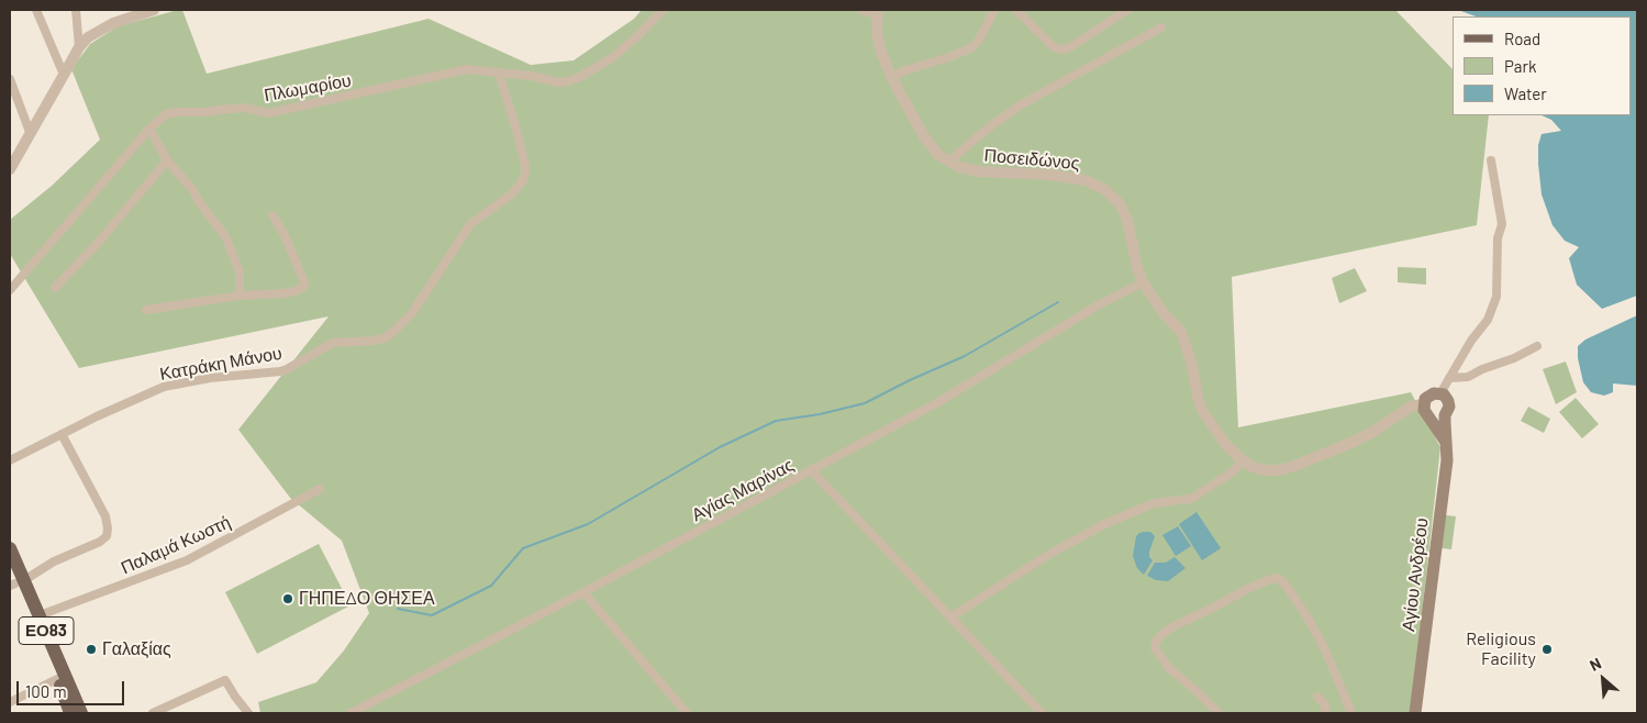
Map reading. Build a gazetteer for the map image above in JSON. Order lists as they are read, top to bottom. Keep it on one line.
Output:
{"streets":{"main road":["Αγίου Ανδρέου","ΕΟ83"],"street":["Πλωμαρίου","Ποσειδώνος","Κατράκη Μάνου","Αγίας Μαρίνας","Παλαμά Κωστή"]},"crossings":[["Πλωμαρίου","Κατράκη Μάνου"],["Ποσειδώνος","Αγίας Μαρίνας"],["Ποσειδώνος","Αγίου Ανδρέου"],["Παλαμά Κωστή","ΕΟ83"]],"places":["ΓΗΠΕΔΟ ΘΗΣΕΑ","Γαλαξίας","Religious Facility"],"legend":["Road","Park","Water"],"scale_bar":"100 m","north":"top left"}
